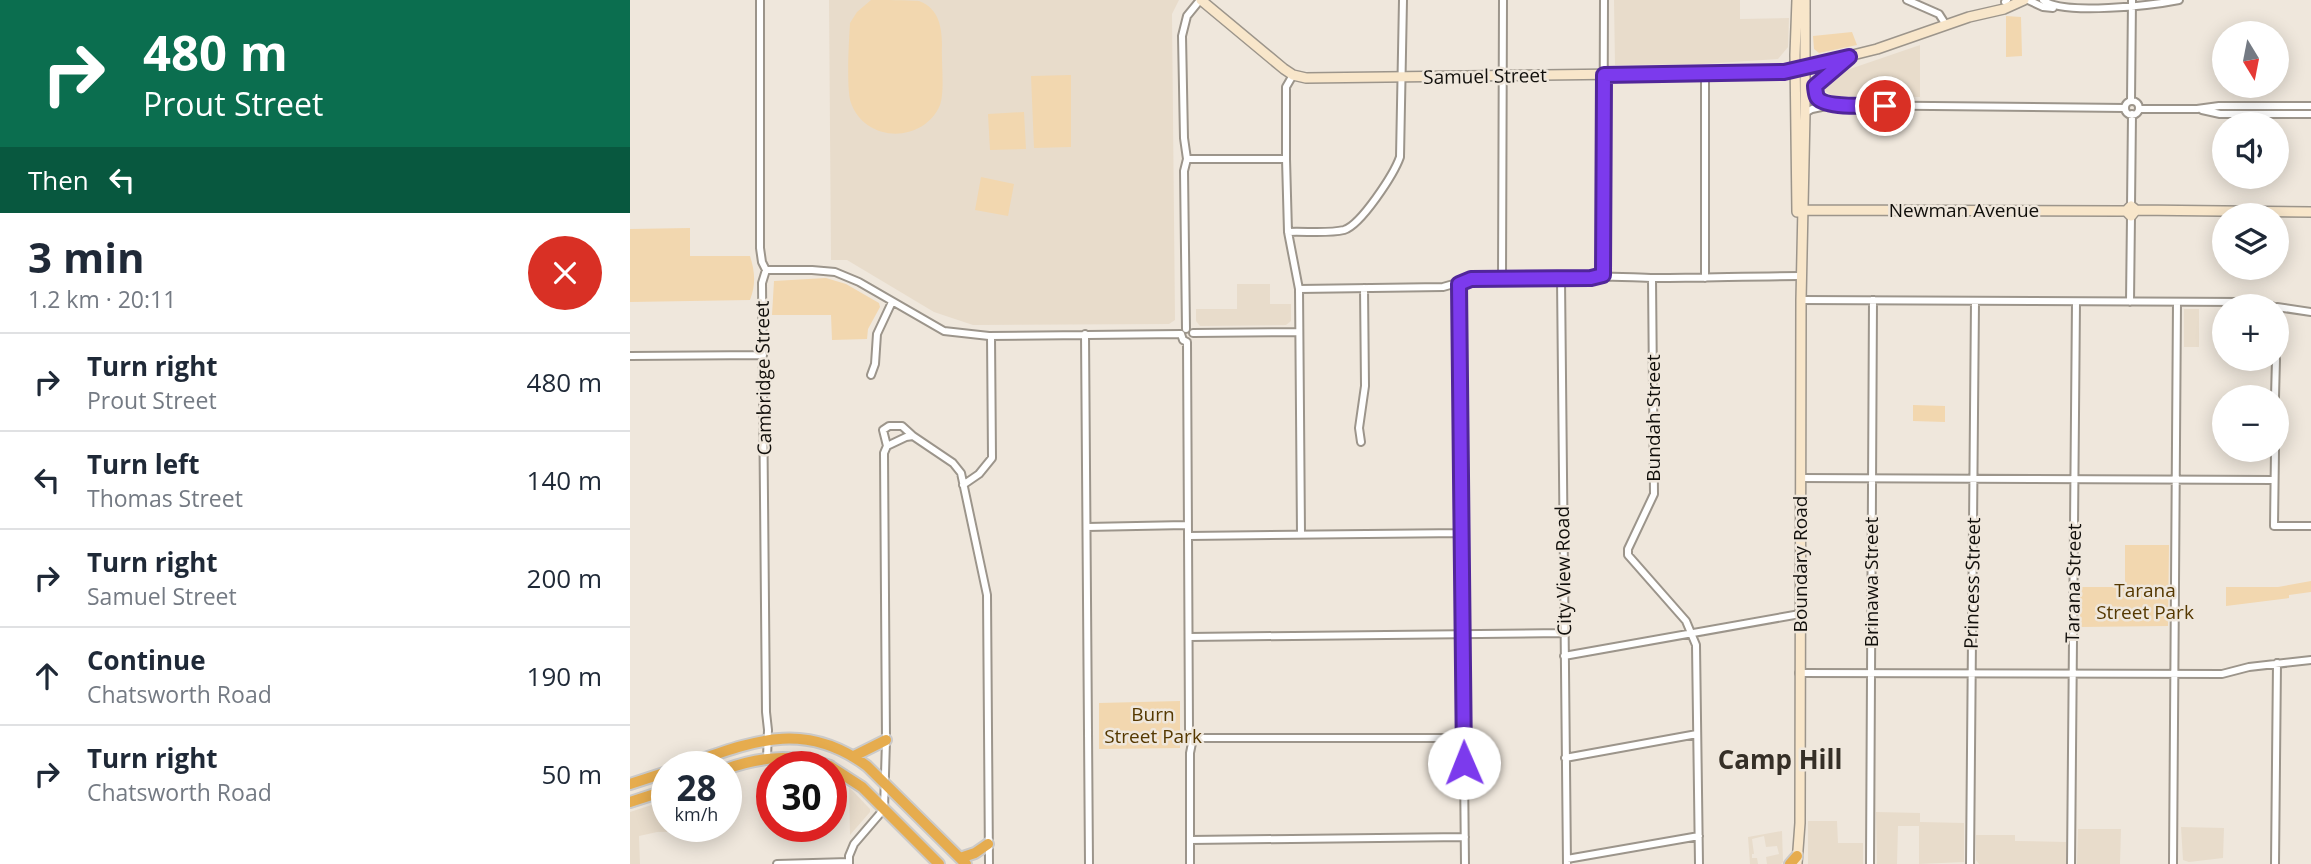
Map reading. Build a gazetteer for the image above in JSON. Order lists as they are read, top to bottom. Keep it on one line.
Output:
{"streets":{"main road":["Samuel Street","Newman Avenue","Boundary Road"],"street":["Cambridge Street","Bundah Street","City View Road","Brinawa Street","Princess Street","Tarana Street"]},"crossings":[["Samuel Street","Boundary Road"],["Newman Avenue","Boundary Road"]],"districts":["Camp Hill"],"parks":["Tarana Street Park","Burn Street Park"],"north":"bottom","page":{"turn":["480 m","Prout Street"],"map_buttons":["+","−"],"then":"Then","heading":["3 min","1.2 km · 20:11"],"list":[{"name":"Turn right","note":"Prout Street","value":"480 m"},{"name":"Turn left","note":"Thomas Street","value":"140 m"},{"name":"Turn right","note":"Samuel Street","value":"200 m"},{"name":"Continue","note":"Chatsworth Road","value":"190 m"},{"name":"Turn right","note":"Chatsworth Road","value":"50 m"}],"speed":"28 km/h","limit":"30"}}
